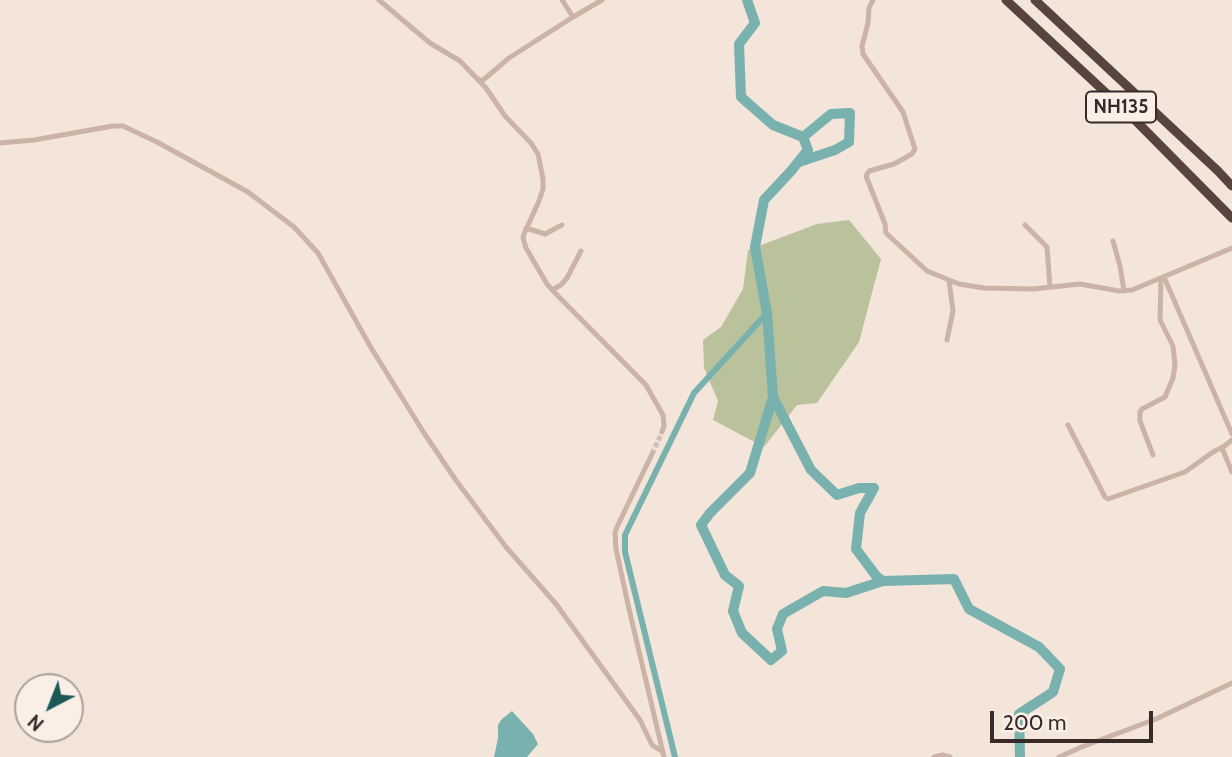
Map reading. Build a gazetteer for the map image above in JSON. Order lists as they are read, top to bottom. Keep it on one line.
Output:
{"streets":{"highway":["NH135"]},"scale_bar":"200 m","north":"bottom left"}
